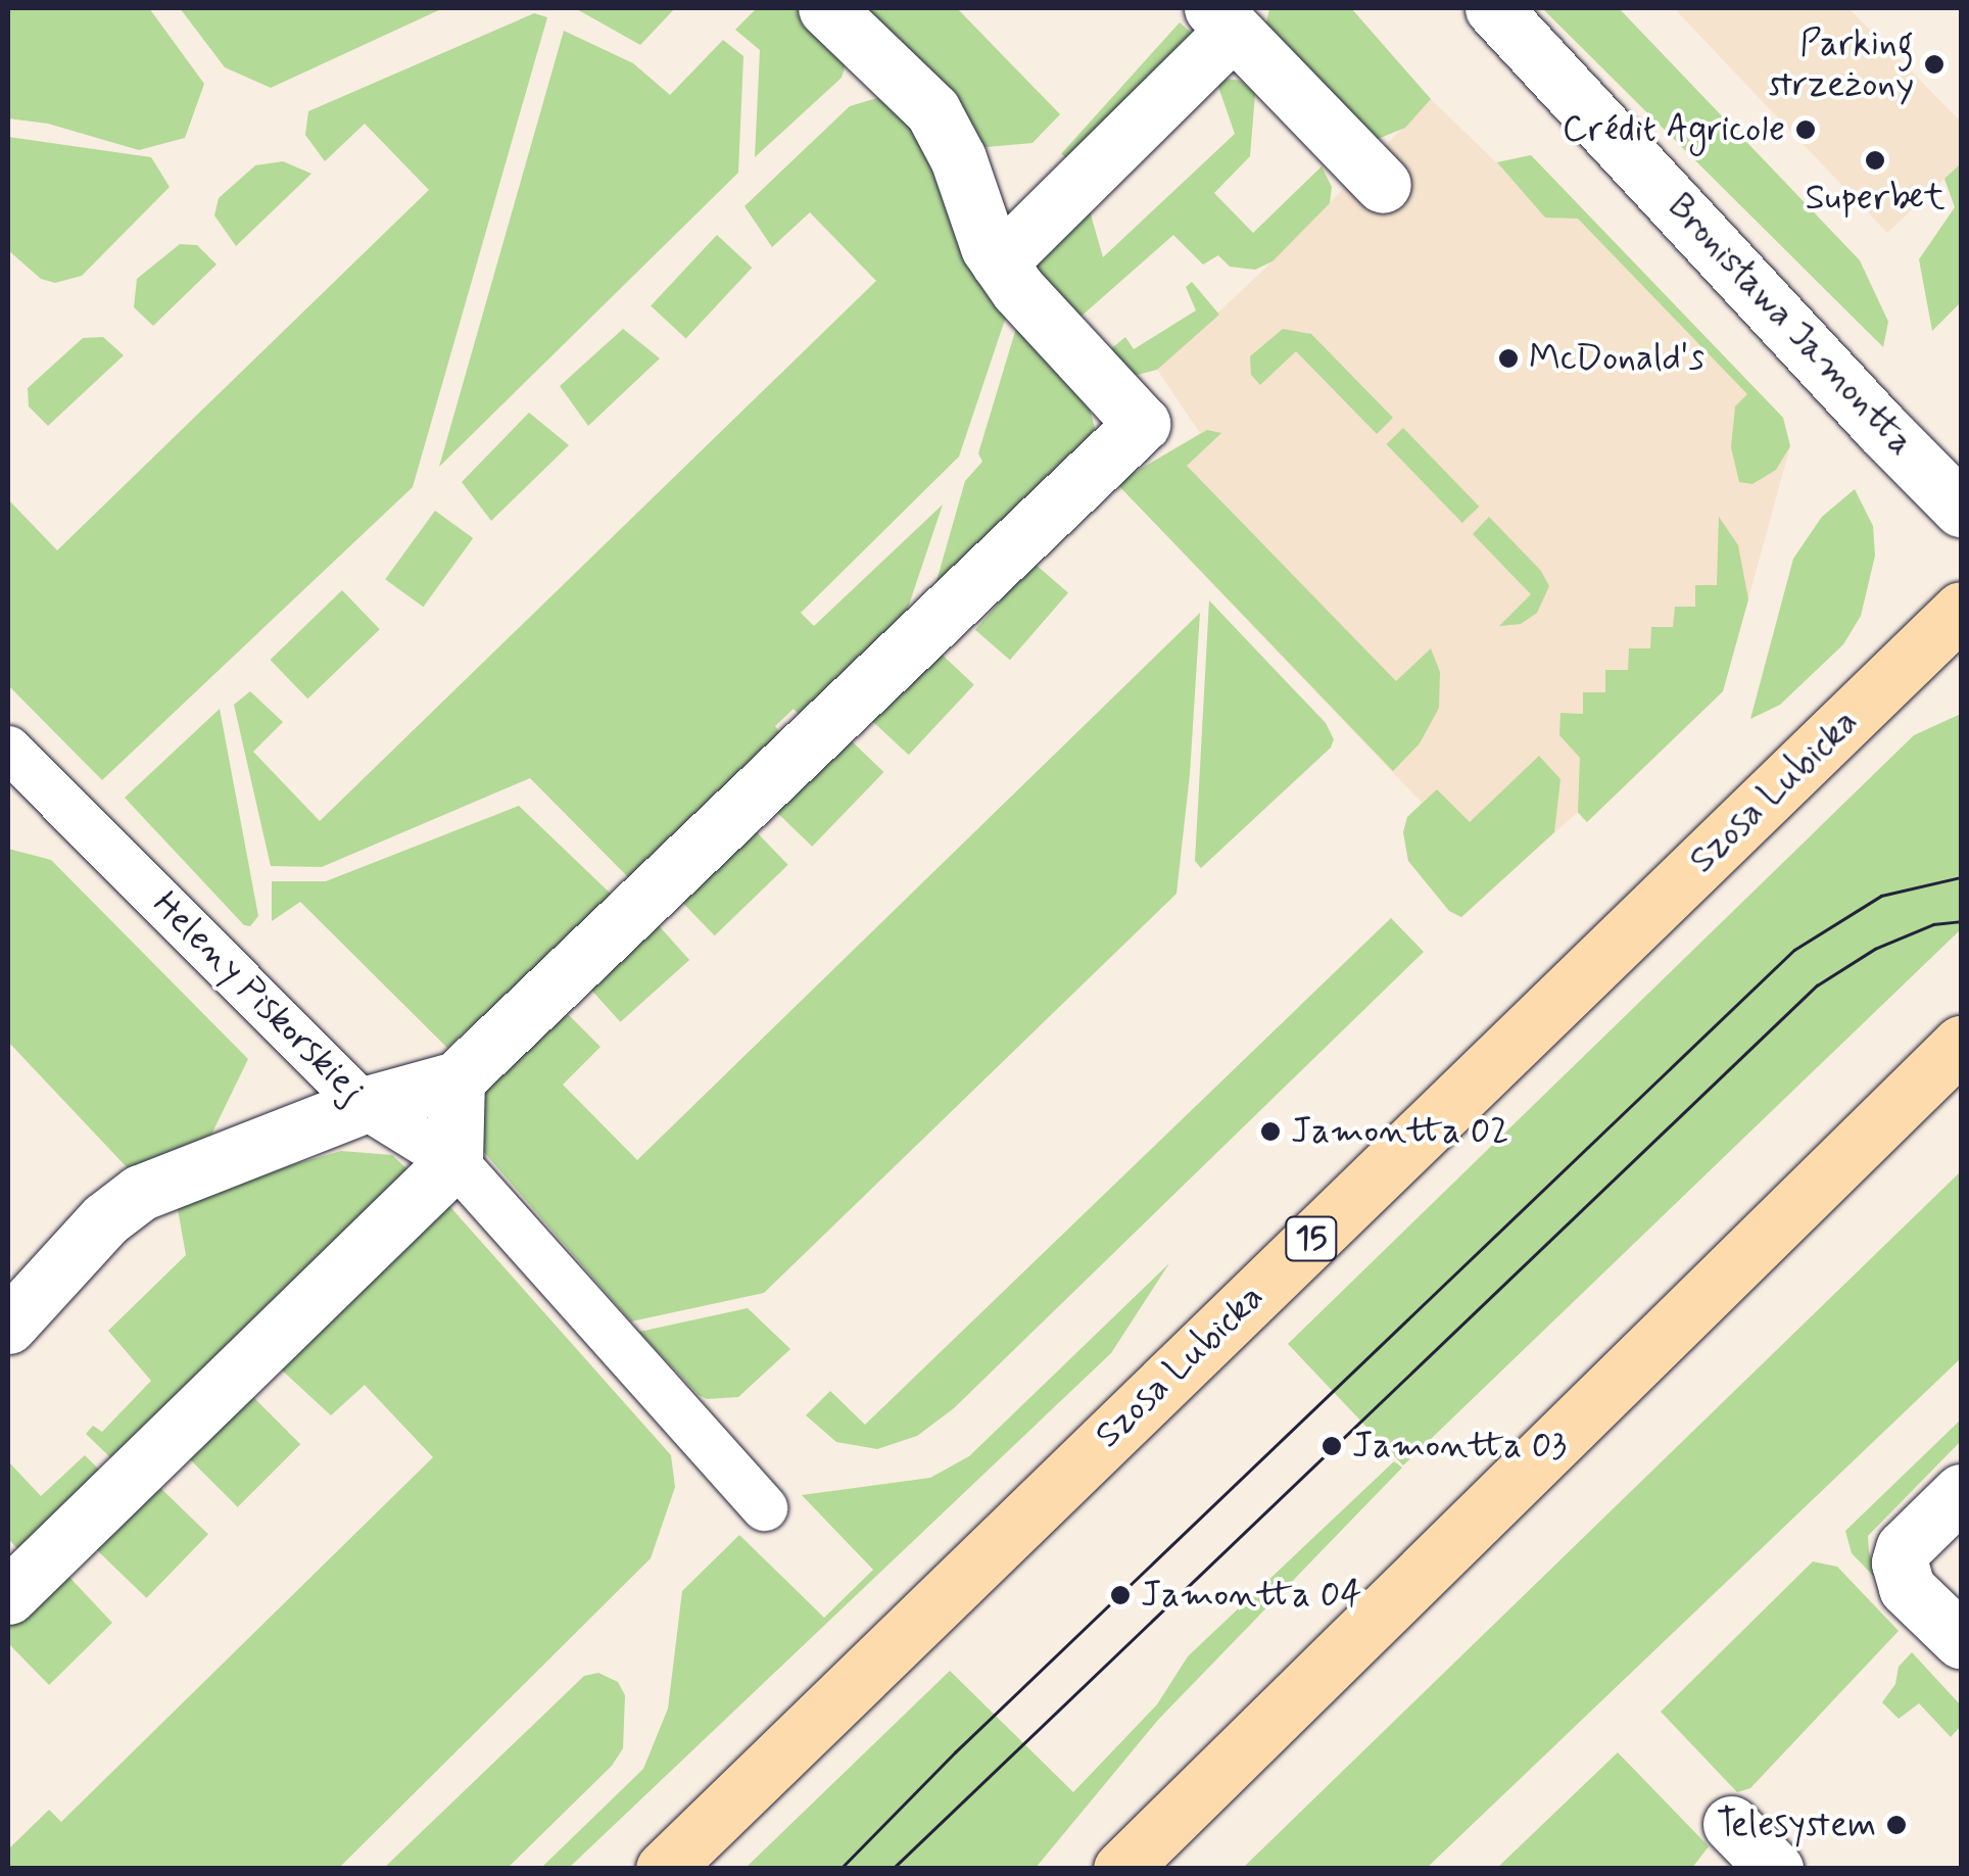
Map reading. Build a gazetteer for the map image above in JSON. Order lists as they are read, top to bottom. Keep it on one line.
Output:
{"streets":{"main road":["Szosa Lubicka","15"],"street":["Bronisława Jamontta","Heleny Piskorskiej"]},"places":["Parking strzeżony","Crédit Agricole","Superbet","McDonald's","Jamontta 02","Jamontta 03","Jamontta 04","Telesystem"]}
